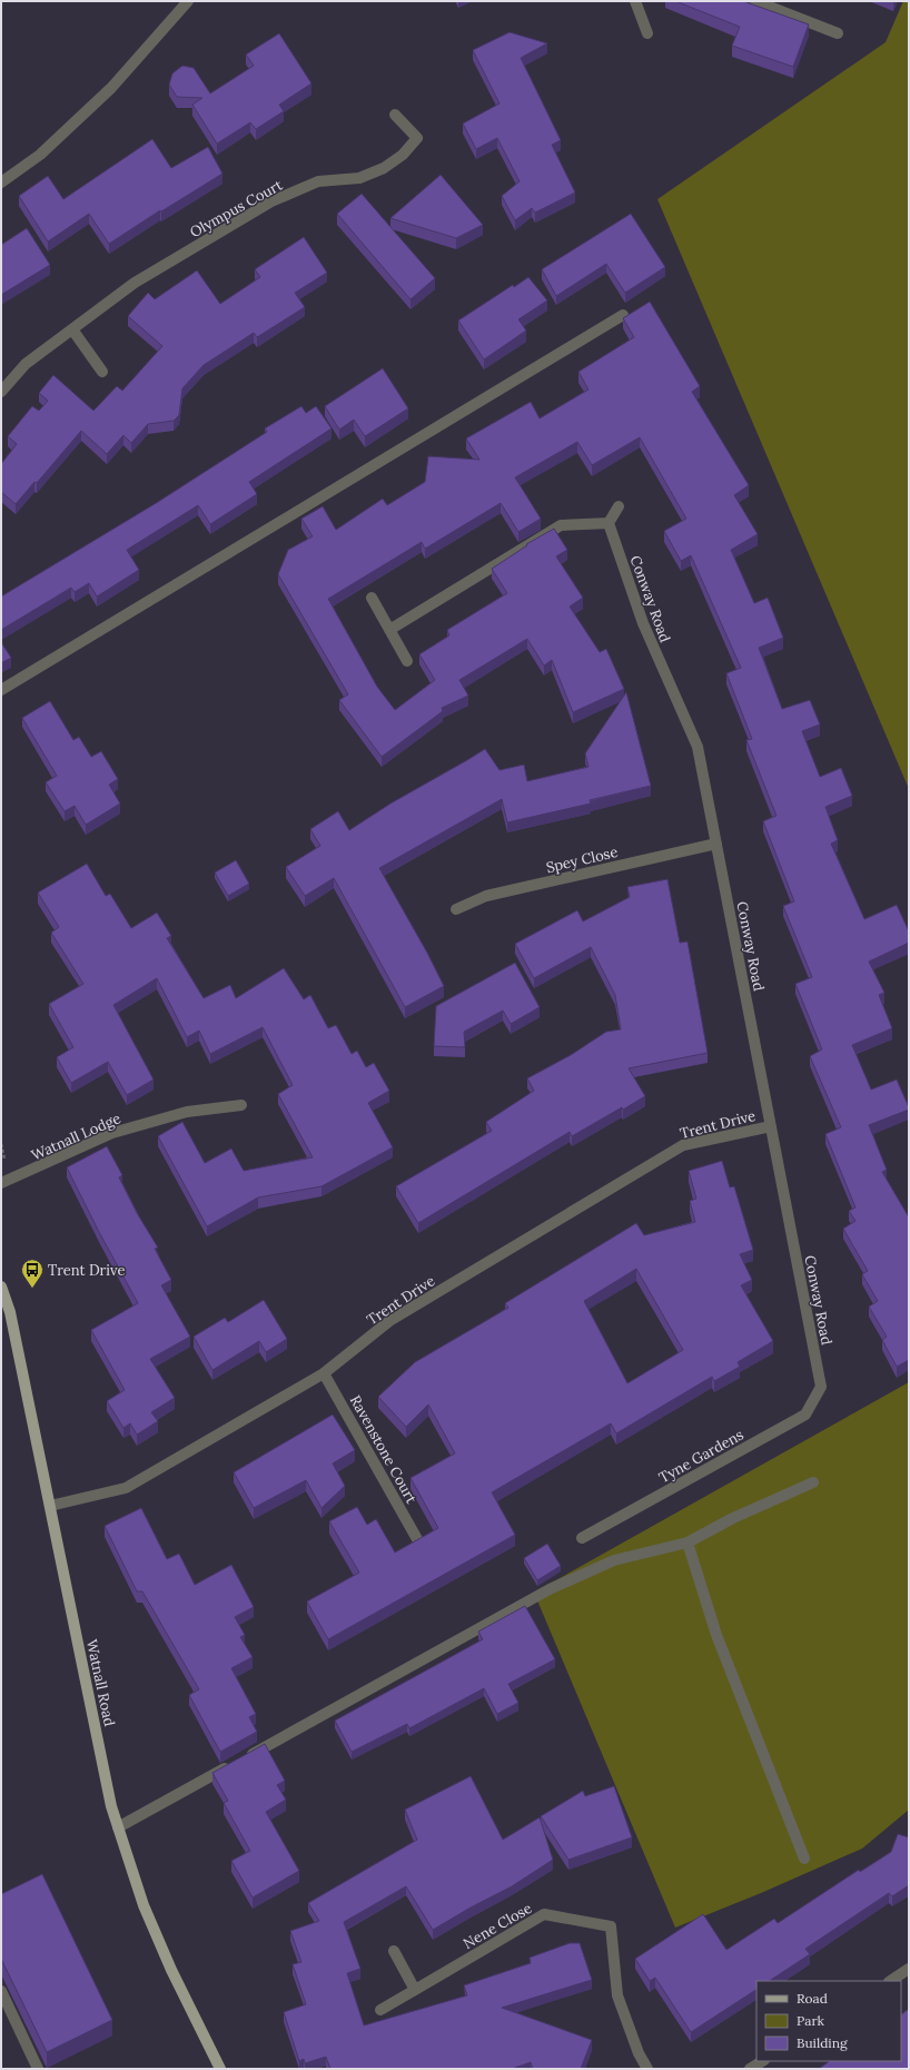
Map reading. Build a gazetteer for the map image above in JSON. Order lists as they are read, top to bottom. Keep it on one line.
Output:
{"streets":{"main road":["Watnall Road"],"street":["Olympus Court","Conway Road","Spey Close","Trent Drive","Watnall Lodge","Ravenstone Court","Tyne Gardens","Nene Close"]},"crossings":[["Conway Road","Spey Close"],["Conway Road","Trent Drive"],["Conway Road","Tyne Gardens"],["Trent Drive","Ravenstone Court"],["Trent Drive","Watnall Road"]],"places":{"bus stop":["Trent Drive"]},"legend":["Road","Park","Building"]}
